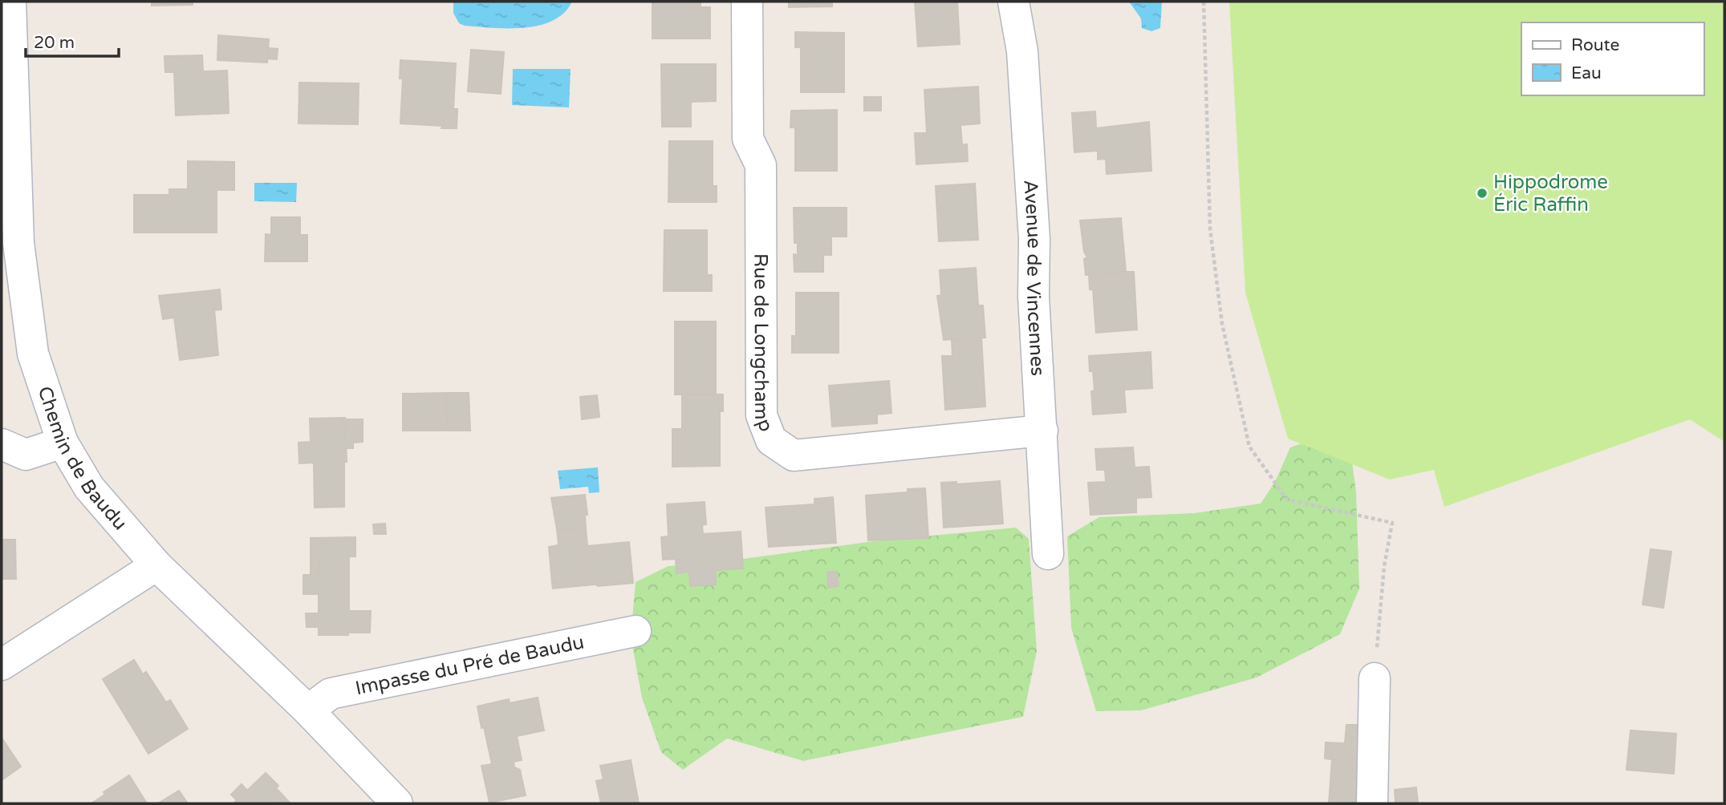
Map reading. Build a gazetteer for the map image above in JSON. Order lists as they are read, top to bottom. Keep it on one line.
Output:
{"streets":{"street":["Avenue de Vincennes","Rue de Longchamp","Chemin de Baudu","Impasse du Pré de Baudu"]},"crossings":[["Avenue de Vincennes","Rue de Longchamp"],["Chemin de Baudu","Impasse du Pré de Baudu"]],"places":["Hippodrome Éric Raffin"],"legend":["Route","Eau"],"scale_bar":"20 m"}
